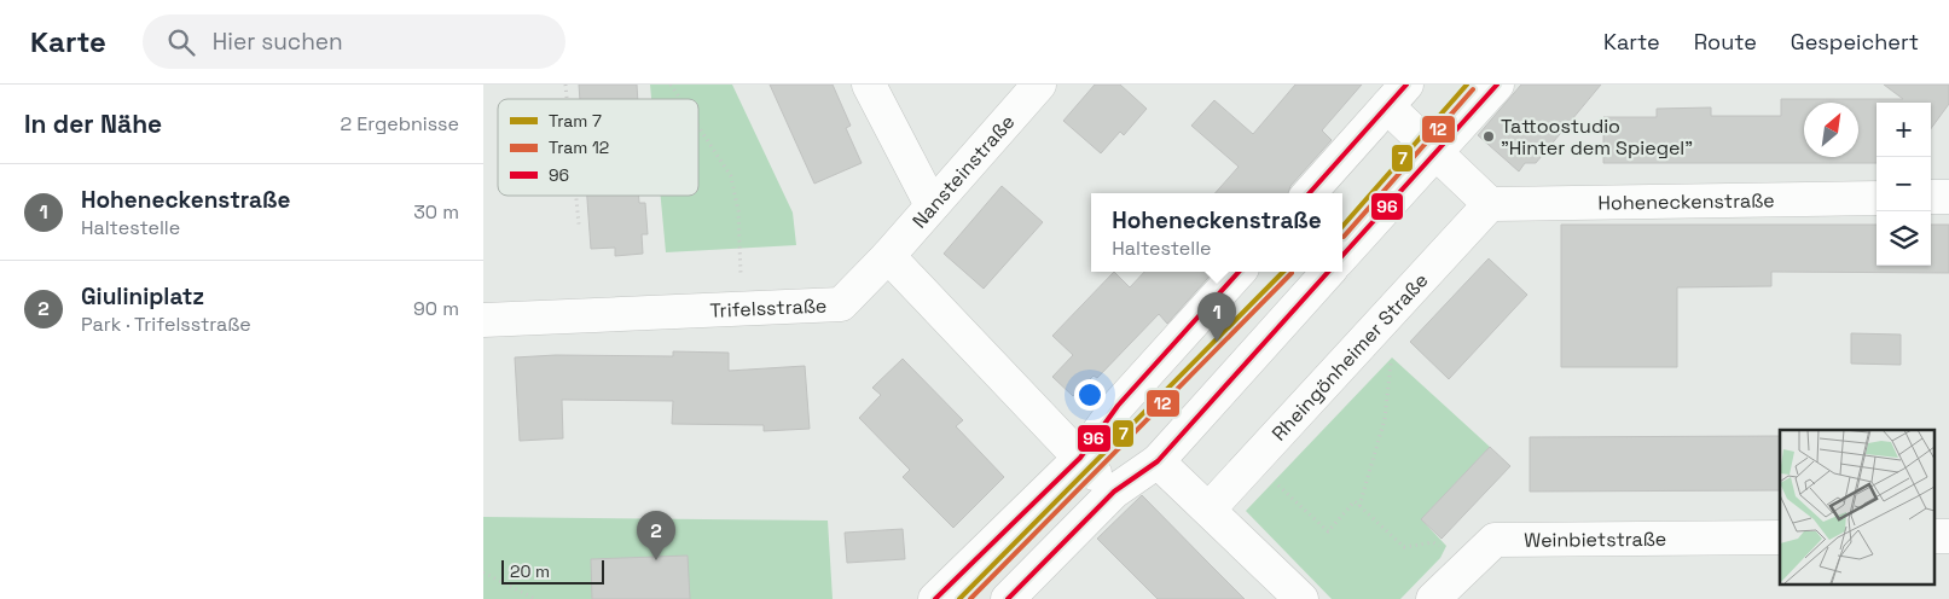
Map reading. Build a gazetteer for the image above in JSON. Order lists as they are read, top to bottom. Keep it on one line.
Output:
{"streets":{"street":["Nansteinstraße","Hoheneckenstraße","Trifelsstraße","Rheingönheimer Straße","Weinbietstraße"]},"crossings":[["Nansteinstraße","Trifelsstraße"],["Hoheneckenstraße","Rheingönheimer Straße"]],"places":["Tattoostudio \"Hinter dem Spiegel\""],"lines":["tram line 7","transit line 96","tram line 12"],"legend":["Tram 7","Tram 12","96"],"scale_bar":"20 m","north":"top right","page":{"header":"Karte","search":"Hier suchen","nav":["Karte","Route","Gespeichert"],"heading":["In der Nähe","2 Ergebnisse"],"map_buttons":["+","−"],"list":[{"mark":"1","name":"Hoheneckenstraße","note":"Haltestelle","value":"30 m"},{"mark":"2","name":"Giuliniplatz","note":"Park · Trifelsstraße","value":"90 m"}],"popup":["Hoheneckenstraße","Haltestelle"],"pins":["1","2"],"scale":"20 m"}}
